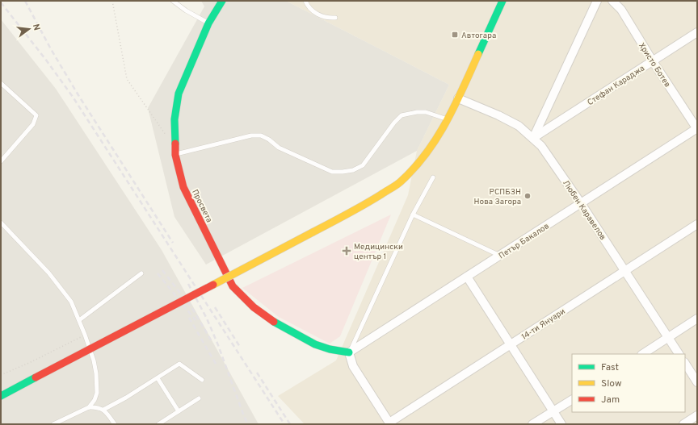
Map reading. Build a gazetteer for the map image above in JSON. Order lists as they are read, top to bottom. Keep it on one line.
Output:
{"streets":{"main road":["Просвета"],"street":["Христо Ботев","Стефан Караджа","Любен Каравелов","Петър Бакалов","14-ти Януари"]},"crossings":[["Христо Ботев","Стефан Караджа"],["Христо Ботев","Петър Бакалов"],["Стефан Караджа","Любен Каравелов"],["Просвета","Петър Бакалов"],["Любен Каравелов","Петър Бакалов"],["Любен Каравелов","14-ти Януари"]],"places":{"transit":["Автогара"],"other":["РСПБЗН Нова Загора"],"health":["Медицински център 1"]},"legend":["Fast","Slow","Jam"],"north":"right"}
